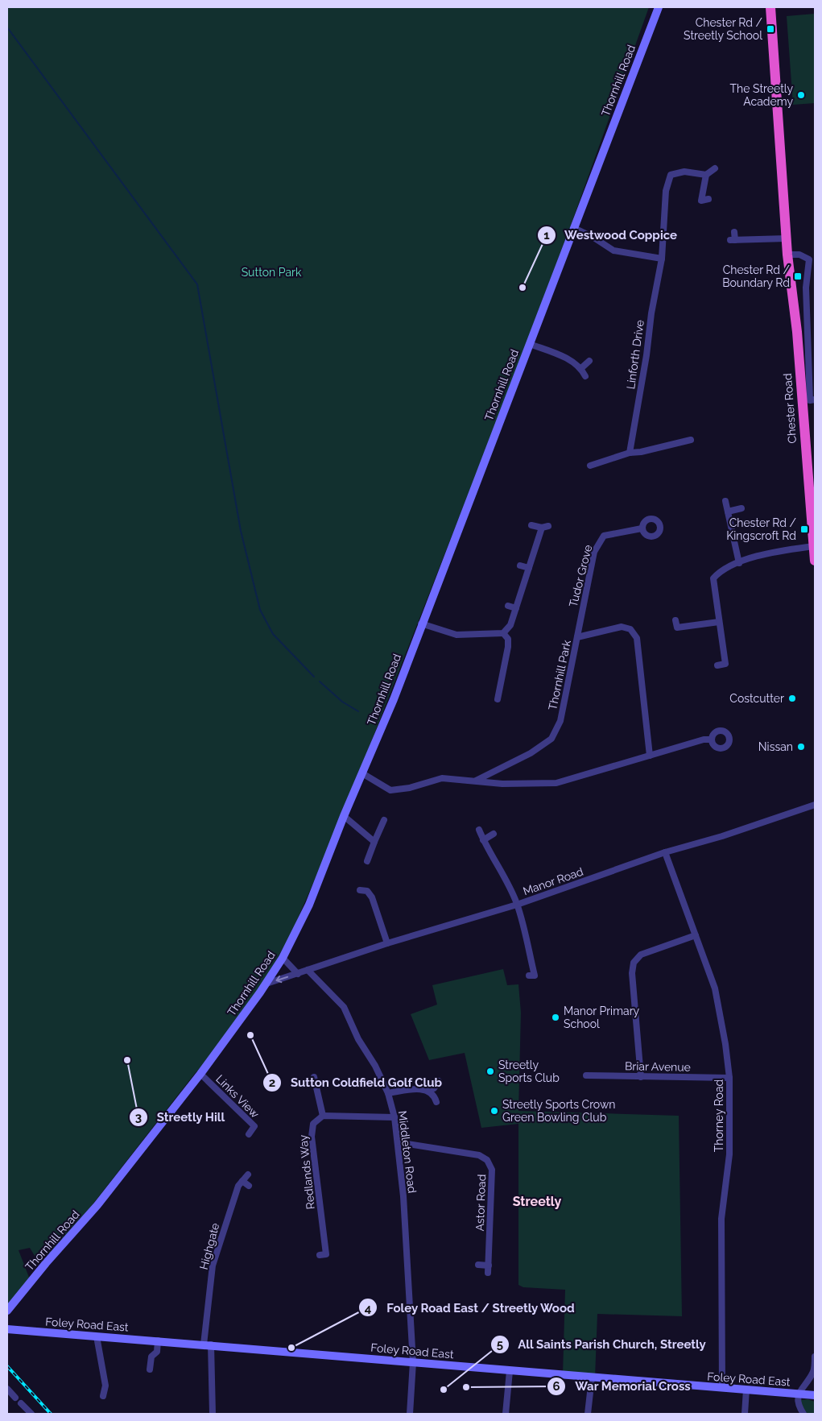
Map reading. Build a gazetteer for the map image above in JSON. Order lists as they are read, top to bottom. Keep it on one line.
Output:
{"streets":{"highway":["Chester Road"],"main road":["Thornhill Road","Foley Road East"],"street":["Linforth Drive","Tudor Grove","Thornhill Park","Manor Road","Briar Avenue","Links View","Thorney Road","Middleton Road","Redlands Way","Astor Road","Highgate"]},"crossings":[["Thornhill Road","Manor Road"],["Thornhill Road","Links View"],["Tudor Grove","Thornhill Park"],["Manor Road","Thorney Road"],["Manor Road","Middleton Road"],["Briar Avenue","Thorney Road"],["Thorney Road","Foley Road East"],["Middleton Road","Astor Road"],["Middleton Road","Foley Road East"],["Highgate","Foley Road East"]],"districts":["Streetly"],"parks":["Sutton Park"],"places":{"transit":["Chester Rd / Streetly School","Chester Rd / Boundary Rd","Chester Rd / Kingscroft Rd"],"other":["The Streetly Academy","Westwood Coppice","Costcutter","Nissan","Manor Primary School","Sutton Coldfield Golf Club","Streetly Hill","Streetly Sports Club","Streetly Sports Crown Green Bowling Club","Foley Road East / Streetly Wood","War Memorial Cross","All Saints Parish Church, Streetly"]}}
